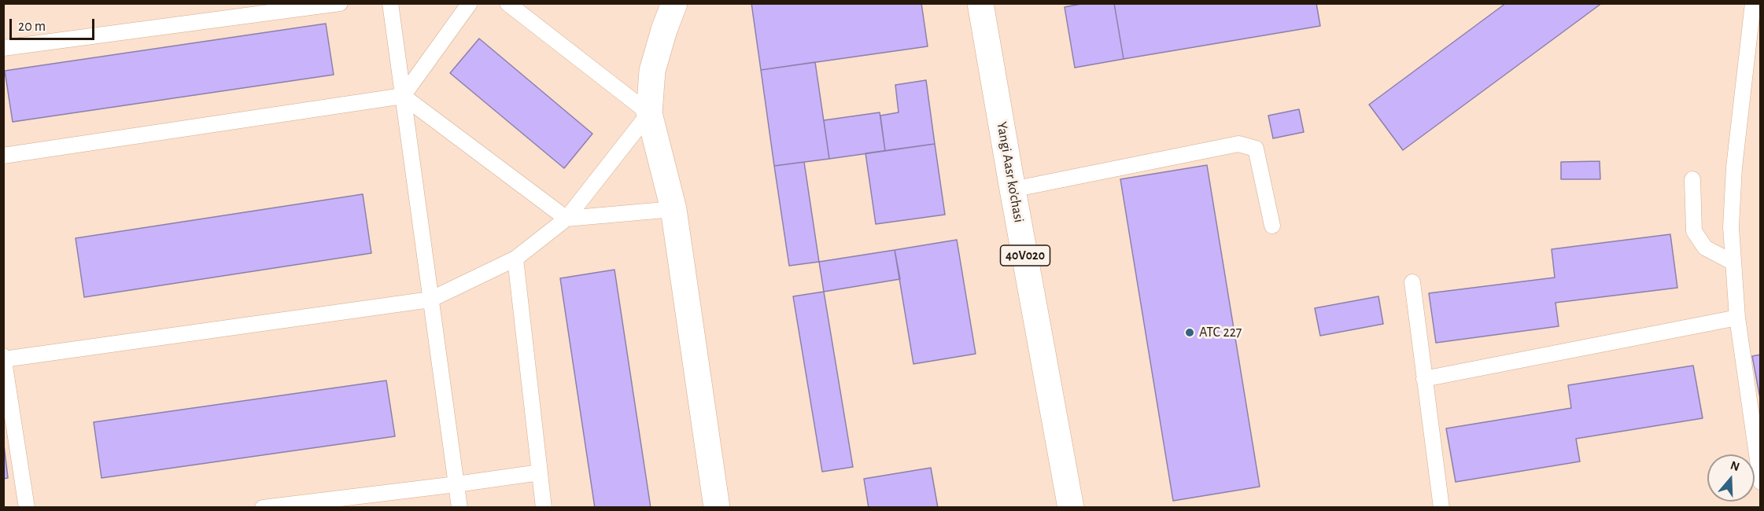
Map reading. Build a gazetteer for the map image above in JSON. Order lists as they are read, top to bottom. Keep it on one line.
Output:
{"streets":{"street":["Yangi Aasr ko'chasi","40V020"]},"places":["АТС 227"],"scale_bar":"20 m","north":"top"}
